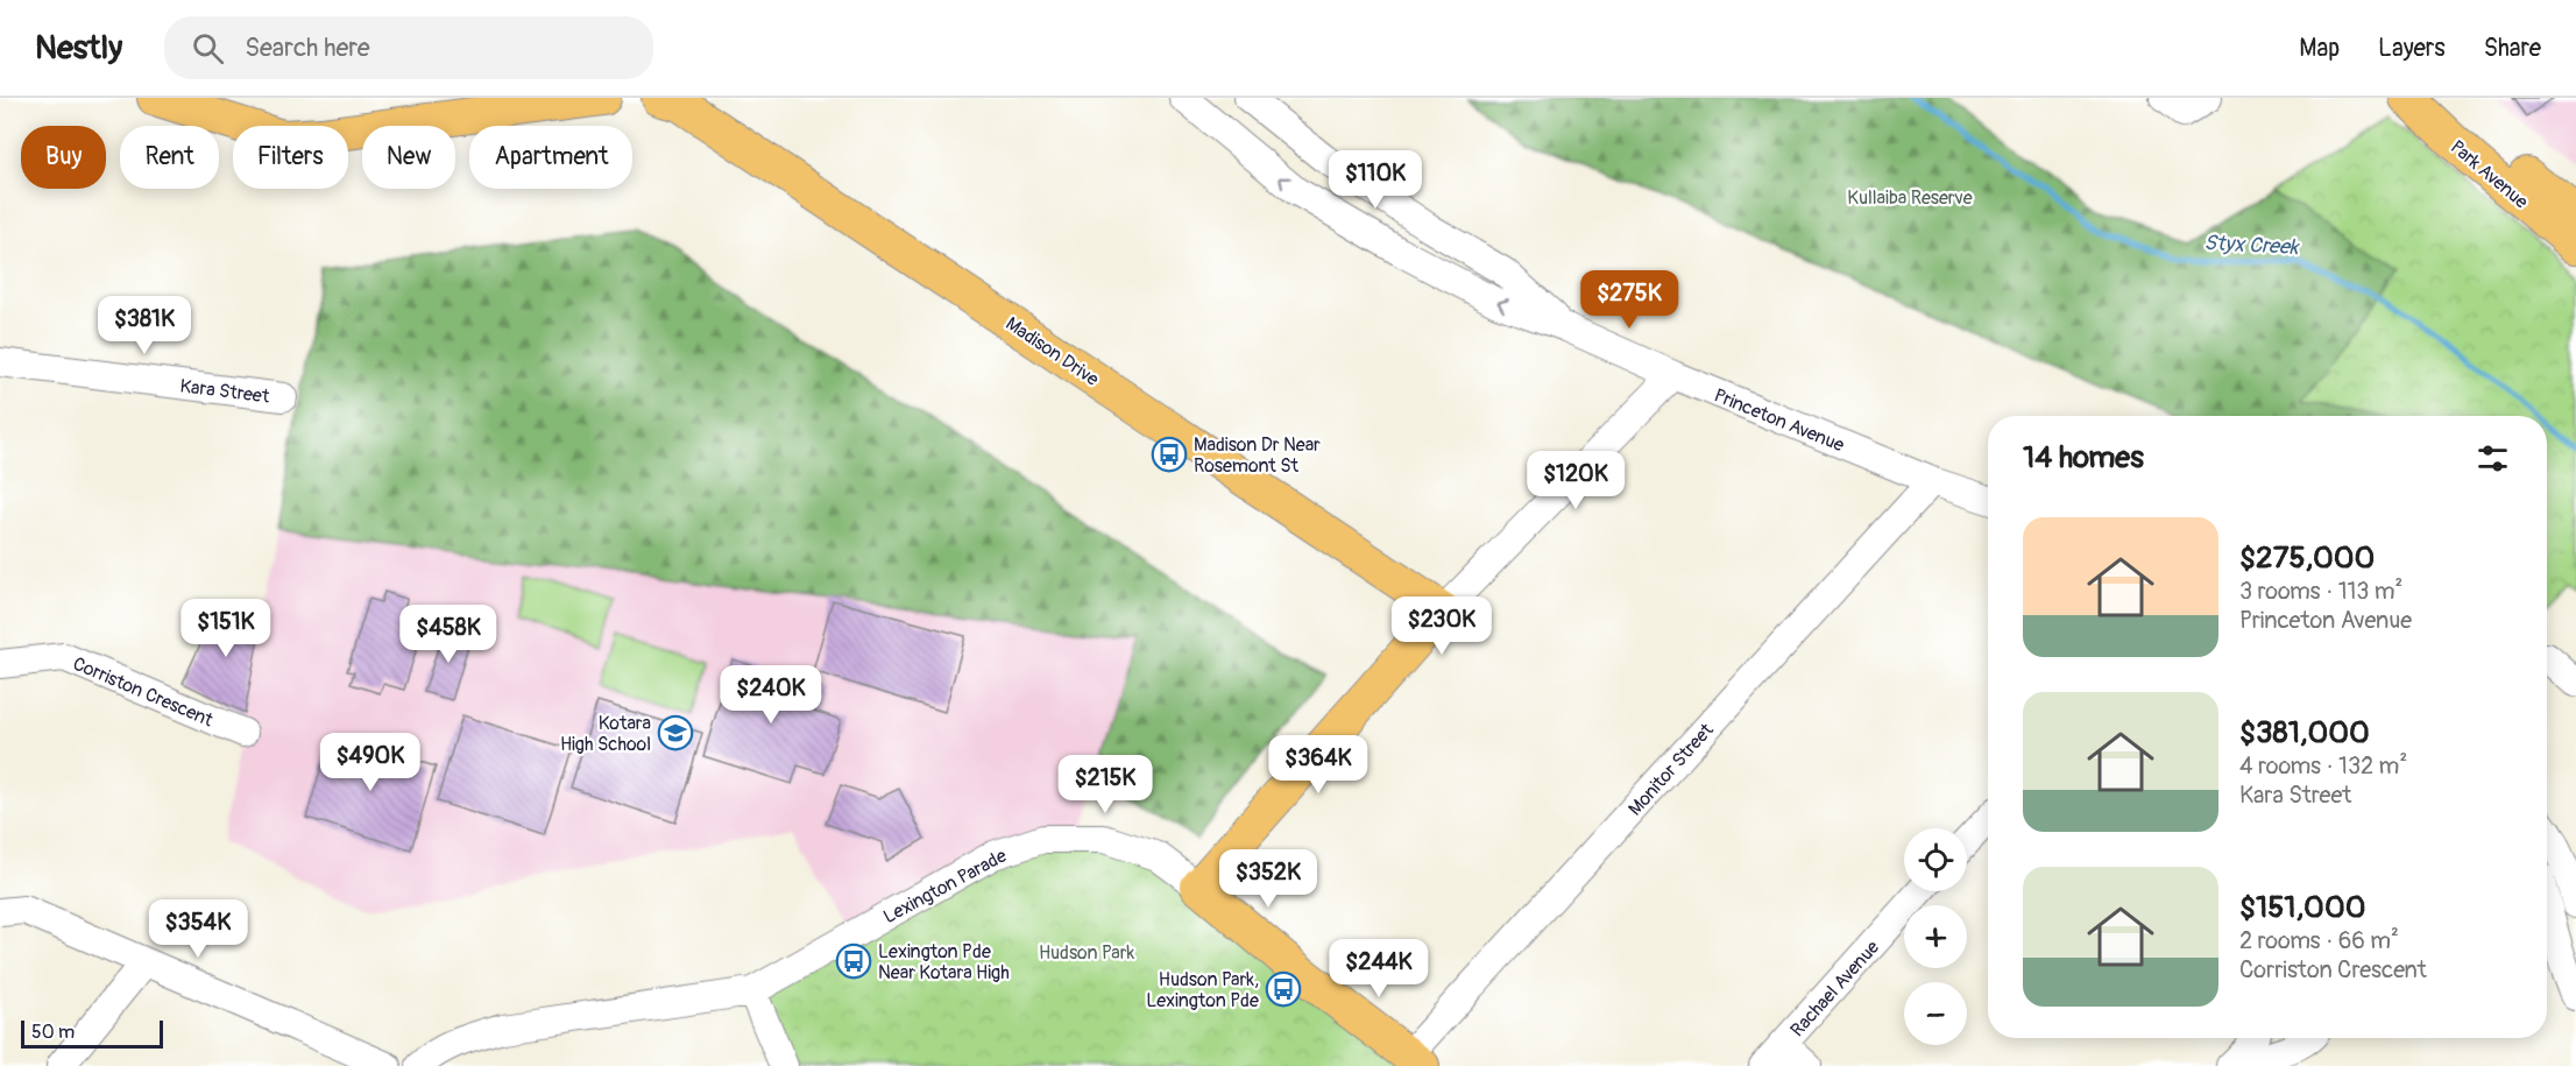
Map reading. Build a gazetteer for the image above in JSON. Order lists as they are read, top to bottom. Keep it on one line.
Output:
{"streets":{"main road":["Park Avenue","Madison Drive","Lexington Parade"],"street":["Kara Street","Princeton Avenue","Corriston Crescent","Monitor Street","Rachael Avenue"]},"crossings":[["Princeton Avenue","Monitor Street"],["Monitor Street","Lexington Parade"]],"water":["Styx Creek"],"parks":["Kullaiba Reserve","Hudson Park"],"places":{"bus stop":["Madison Dr Near Rosemont St","Lexington Pde Near Kotara High","Hudson Park, Lexington Pde"],"school or university":["Kotara High School"]},"scale_bar":"50 m","page":{"header":"Nestly","search":"Search here","nav":["Map","Layers","Share"],"chip":["Buy","Rent","Filters","New","Apartment"],"price":["$110K","$275K","$381K","$120K","$230K","$151K","$458K","$240K","$490K","$364K","$215K","$352K","$354K","$244K"],"heading":"14 homes","list":[{"name":"$275,000","note":"3 rooms · 113 m² · Princeton Avenue"},{"name":"$381,000","note":"4 rooms · 132 m² · Kara Street"},{"name":"$151,000","note":"2 rooms · 66 m² · Corriston Crescent"}],"map_buttons":["+","−"],"scale":"50 m"}}
